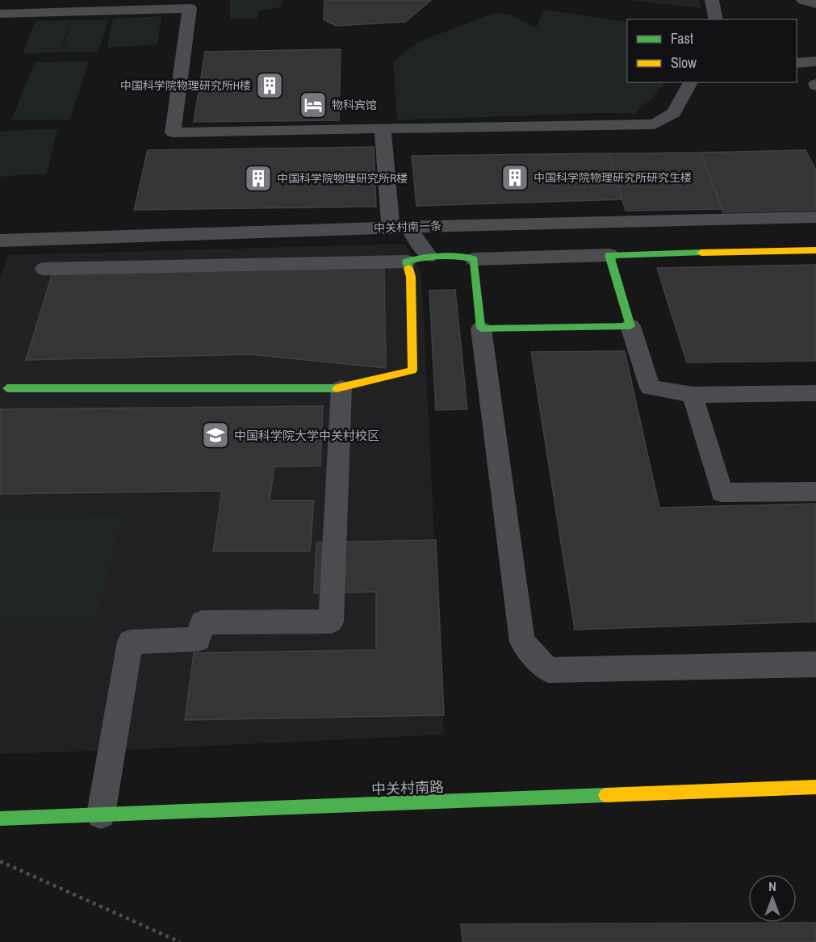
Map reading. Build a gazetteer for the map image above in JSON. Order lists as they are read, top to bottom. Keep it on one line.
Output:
{"streets":{"street":["中关村南一条","中关村南路"]},"places":{"building":["中国科学院物理研究所H楼","中国科学院物理研究所研究生楼","中国科学院物理研究所R楼"],"hotel":["物科宾馆"],"school or university":["中国科学院大学中关村校区"]},"legend":["Fast","Slow"],"north":"top"}
